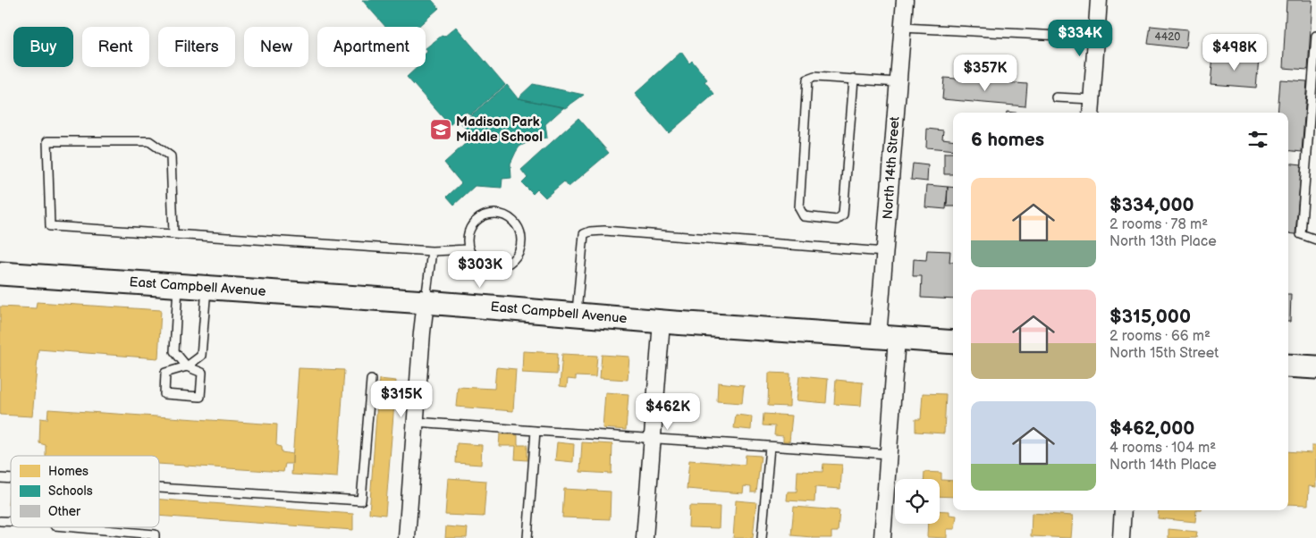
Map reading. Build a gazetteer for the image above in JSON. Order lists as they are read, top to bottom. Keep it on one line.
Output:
{"streets":{"street":["North 14th Street","East Campbell Avenue"]},"crossings":[["North 14th Street","East Campbell Avenue"]],"places":{"school or university":["Madison Park Middle School"]},"house_numbers":["4420"],"legend":["Homes","Schools","Other"],"page":{"price":["$334K","$498K","$357K","$303K","$315K","$462K"],"chip":["Buy","Rent","Filters","New","Apartment"],"heading":"6 homes","list":[{"name":"$334,000","note":"2 rooms · 78 m² · North 13th Place"},{"name":"$315,000","note":"2 rooms · 66 m² · North 15th Street"},{"name":"$462,000","note":"4 rooms · 104 m² · North 14th Place"}]}}
